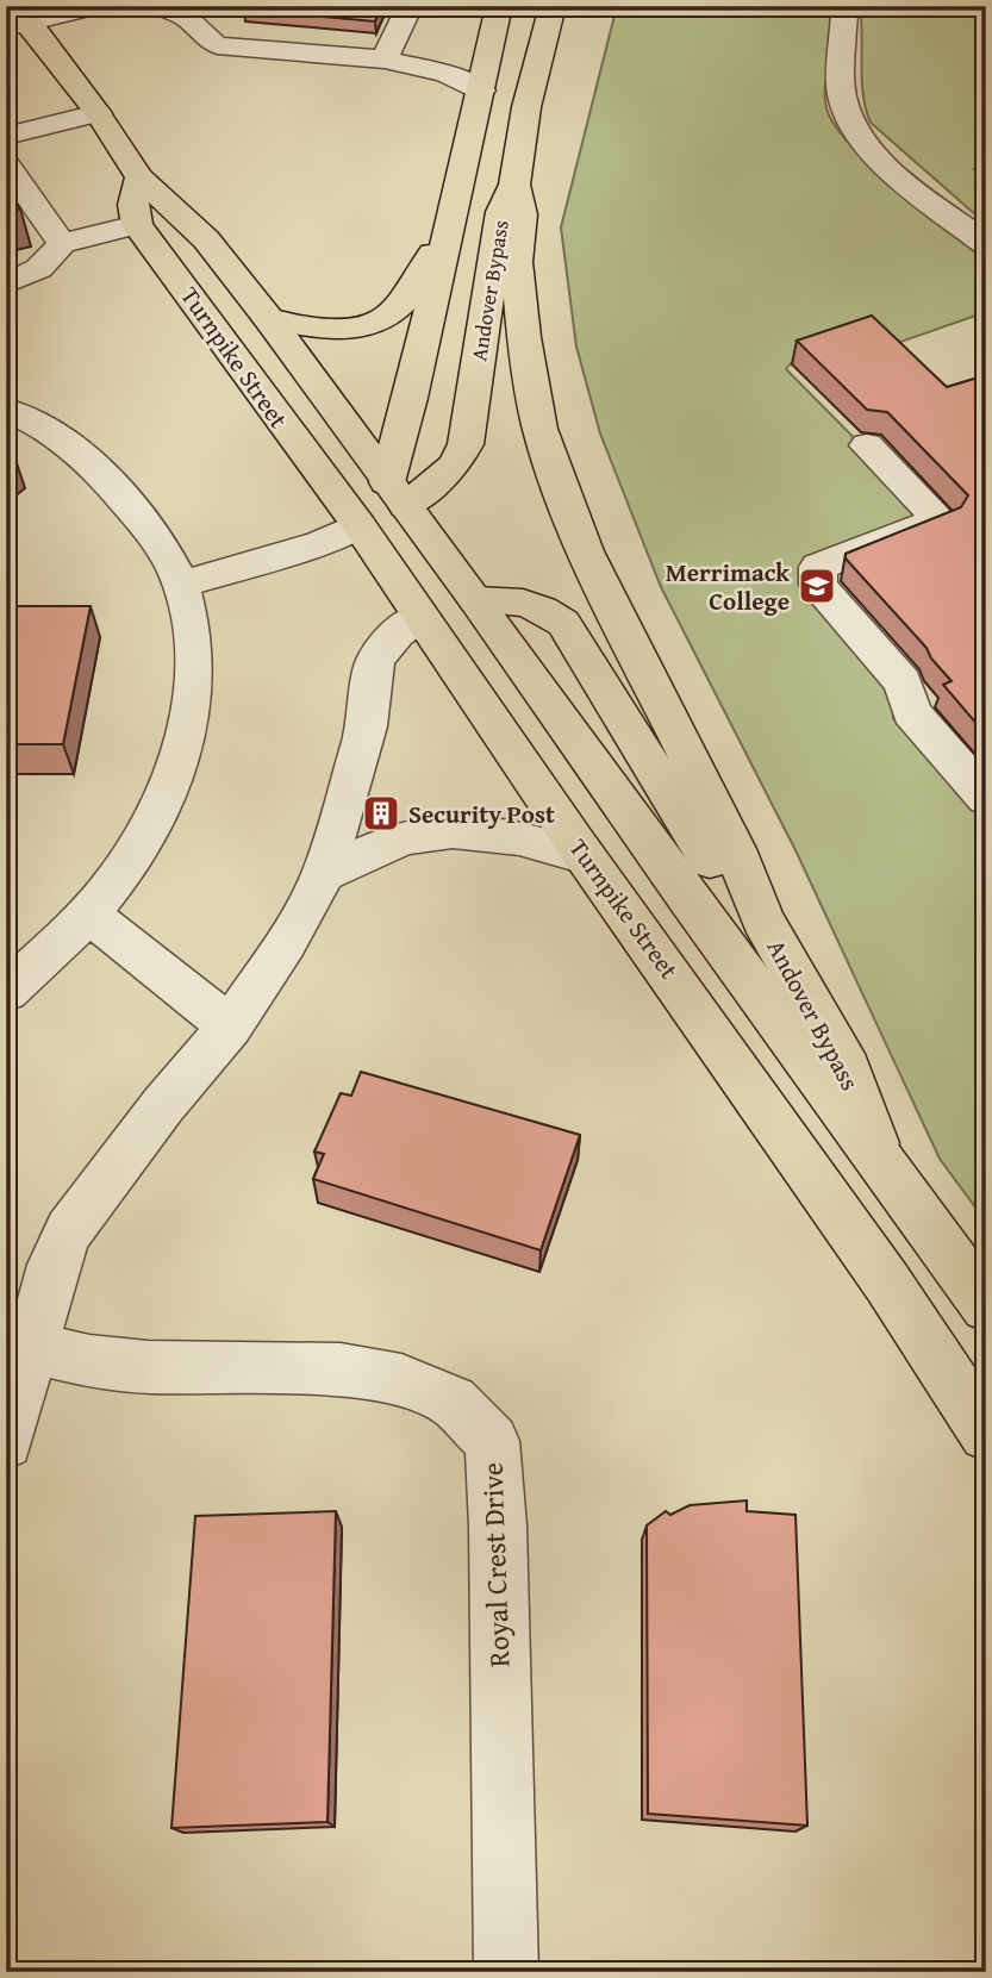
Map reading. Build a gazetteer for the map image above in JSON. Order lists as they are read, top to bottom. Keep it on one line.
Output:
{"streets":{"main road":["Andover Bypass","Turnpike Street"],"street":["Royal Crest Drive"]},"crossings":[["Andover Bypass","Turnpike Street"]],"places":{"school or university":["Merrimack College"],"building":["Security Post"]}}
